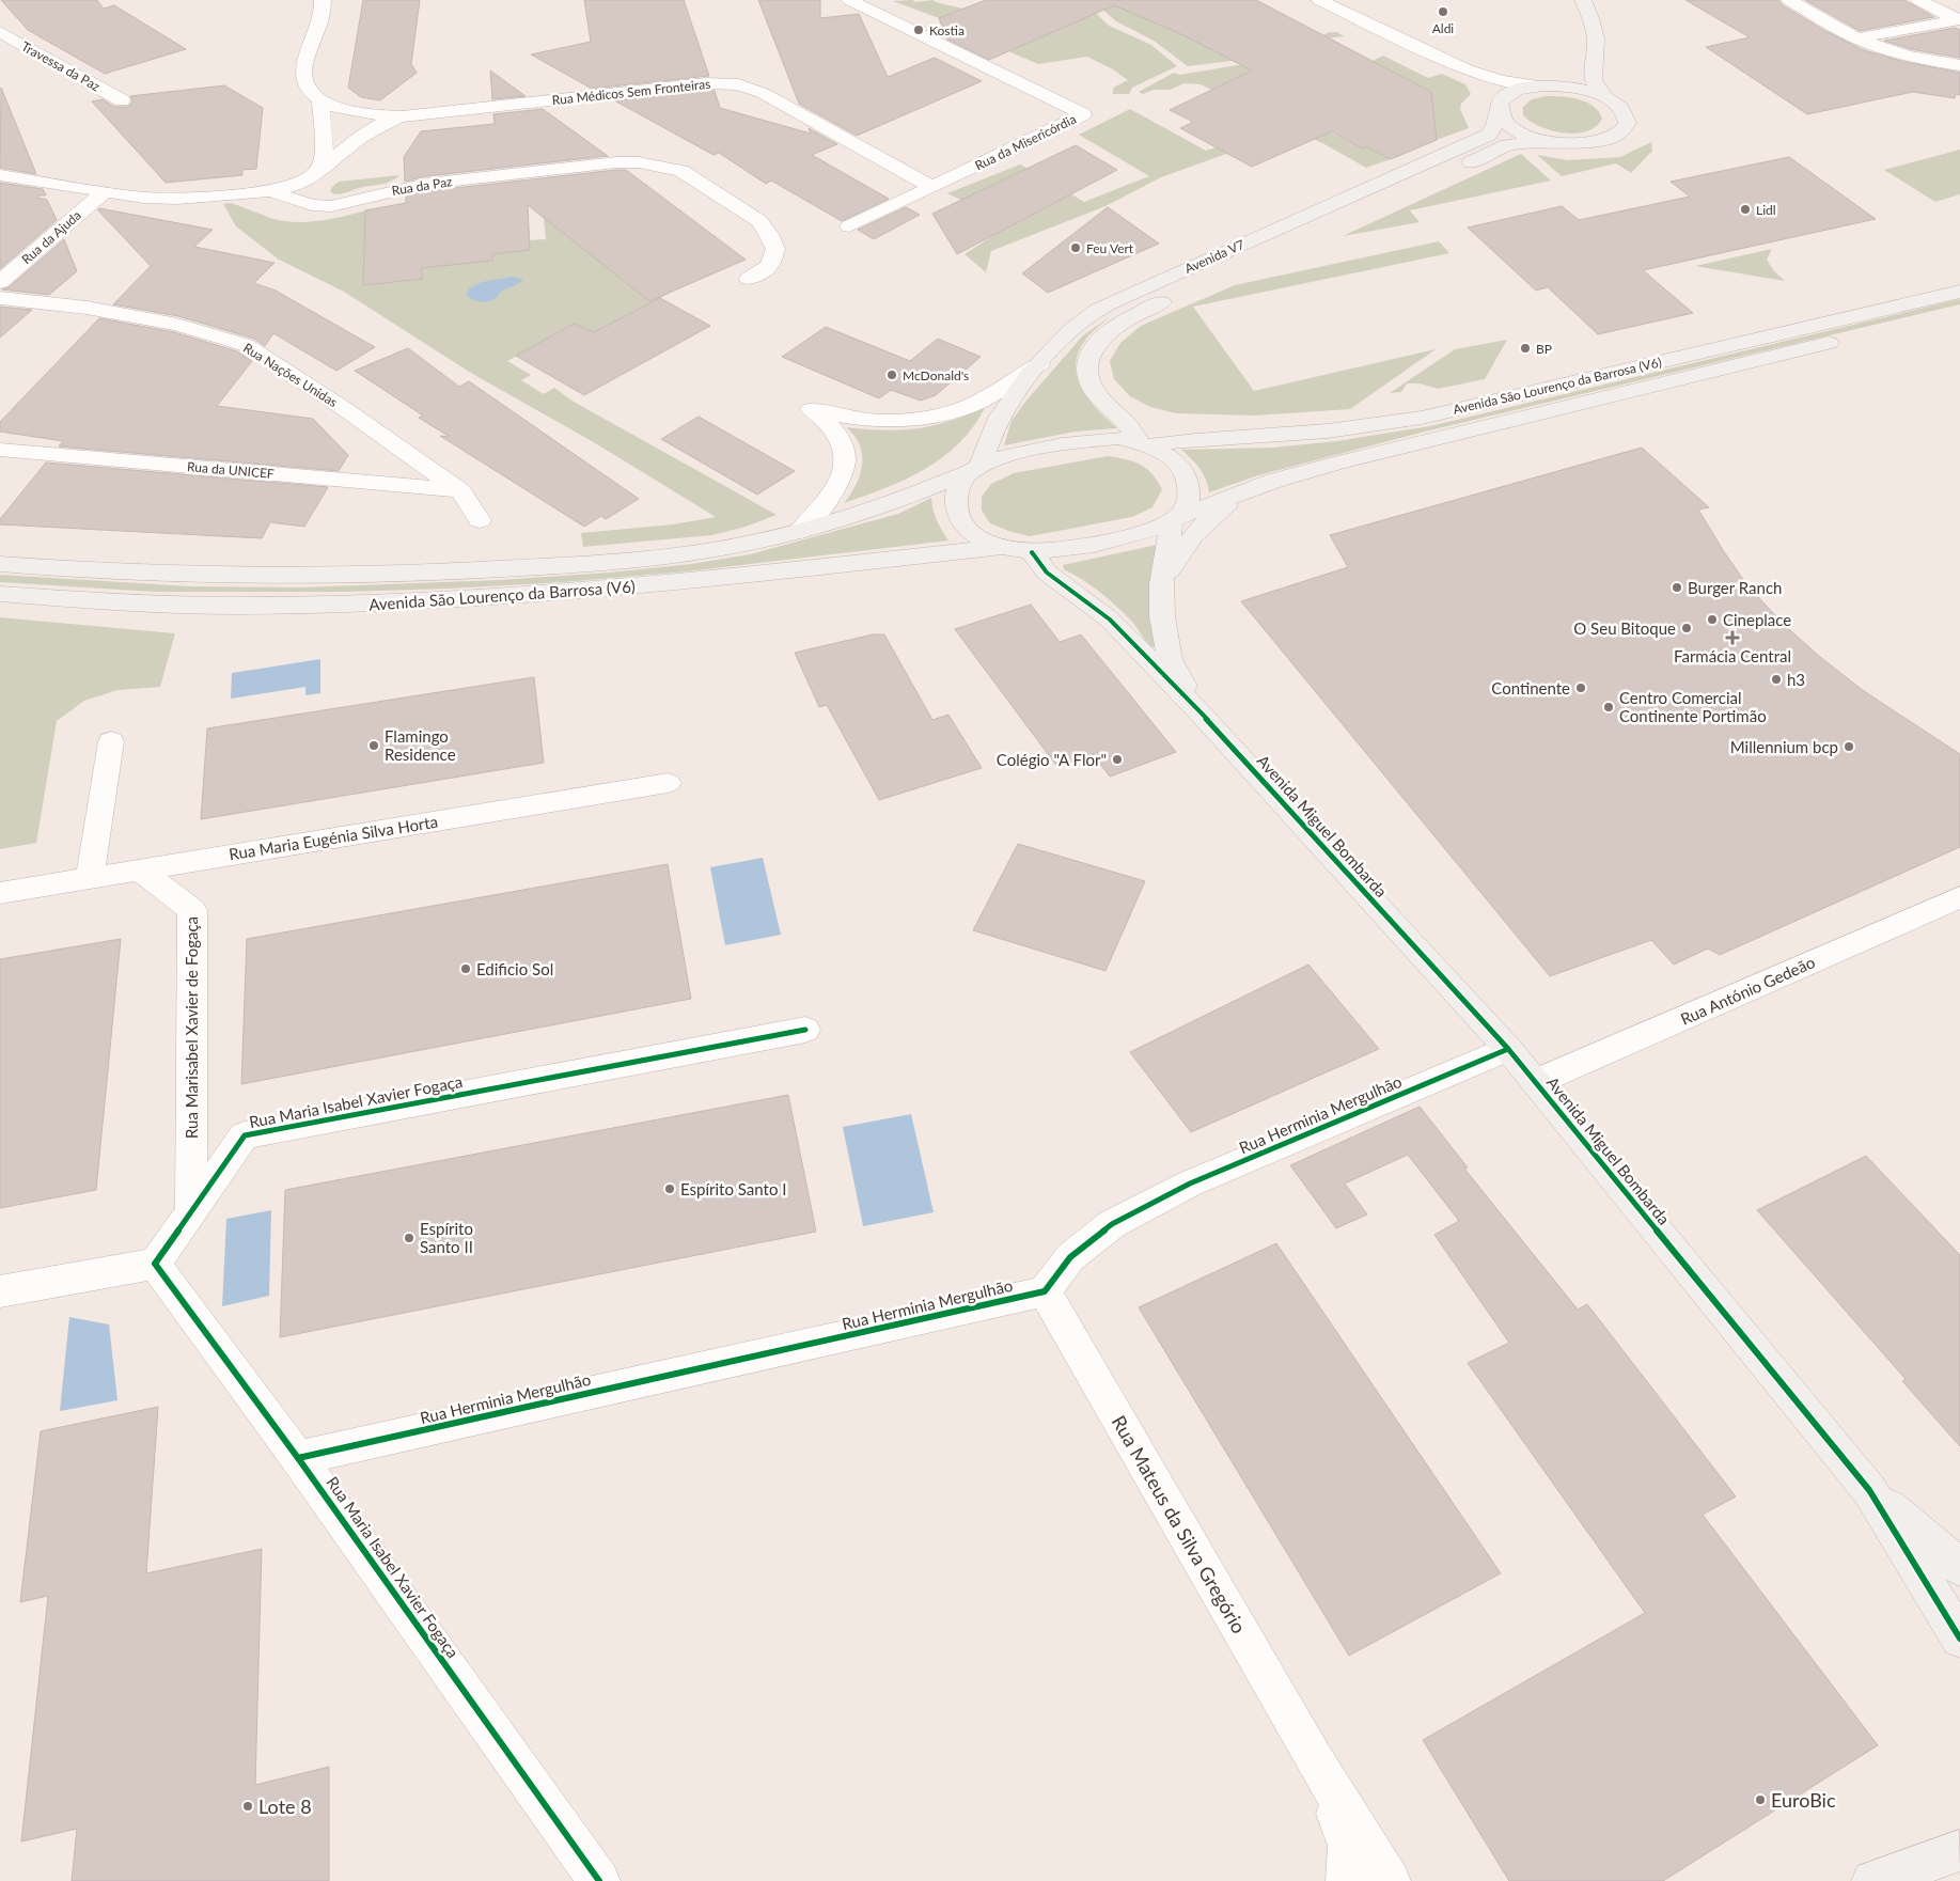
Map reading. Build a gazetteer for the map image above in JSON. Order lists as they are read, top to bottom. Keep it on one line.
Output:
{"streets":{"street":["Travessa da Paz","Rua Médicos Sem Fronteiras","Rua da Misericórdia","Rua da Paz","Rua da Ajuda","Avenida V7","Rua Nações Unidas","Avenida São Lourenço da Barrosa (V6)","Rua da UNICEF","Avenida Miguel Bombarda","Rua Maria Eugénia Silva Horta","Rua António Gedeão","Rua Marisabel Xavier de Fogaça","Rua Maria Isabel Xavier Fogaça","Rua Herminia Mergulhão","Rua Mateus da Silva Gregório"]},"crossings":[["Rua Médicos Sem Fronteiras","Rua da Misericórdia"],["Rua Médicos Sem Fronteiras","Rua da Paz"],["Rua da Paz","Rua da Ajuda"],["Avenida V7","Avenida São Lourenço da Barrosa (V6)"],["Rua Nações Unidas","Rua da UNICEF"],["Avenida Miguel Bombarda","Rua António Gedeão"],["Avenida Miguel Bombarda","Rua Herminia Mergulhão"],["Rua Maria Eugénia Silva Horta","Rua Marisabel Xavier de Fogaça"],["Rua Marisabel Xavier de Fogaça","Rua Maria Isabel Xavier Fogaça"],["Rua Maria Isabel Xavier Fogaça","Rua Herminia Mergulhão"],["Rua Herminia Mergulhão","Rua Mateus da Silva Gregório"]],"places":{"other":["Aldi","Kostia","Lidl","Feu Vert","BP","McDonald's","Burger Ranch","Cineplace","O Seu Bitoque","h3","Continente","Centro Comercial Continente Portimão","Flamingo Residence","Millennium bcp","Colégio \"A Flor\"","Edificio Sol","Espírito Santo I","Espírito Santo II","EuroBic","Lote 8"],"health":["Farmácia Central"]}}
